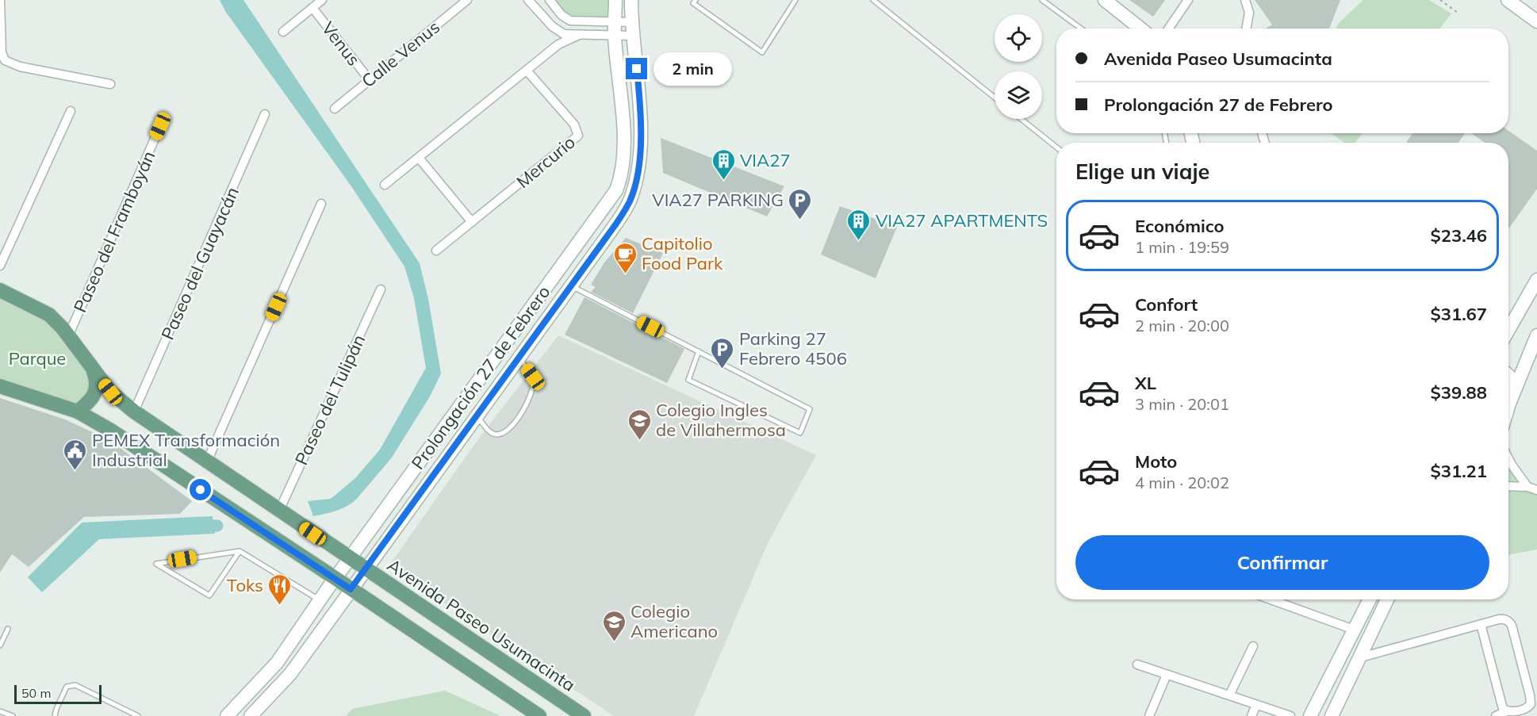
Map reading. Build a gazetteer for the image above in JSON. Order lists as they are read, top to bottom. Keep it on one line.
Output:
{"streets":{"main road":["Prolongación 27 de Febrero","Avenida Paseo Usumacinta"],"street":["Venus","Calle Venus","Mercurio","Paseo del Framboyán","Paseo del Guayacán","Paseo del Tulipán"]},"crossings":[["Venus","Calle Venus"],["Paseo del Framboyán","Avenida Paseo Usumacinta"],["Paseo del Guayacán","Avenida Paseo Usumacinta"],["Prolongación 27 de Febrero","Avenida Paseo Usumacinta"],["Paseo del Tulipán","Avenida Paseo Usumacinta"]],"parks":["Parque"],"places":{"building":["VIA27","VIA27 APARTMENTS"],"parking":["VIA27 PARKING","Parking 27 Febrero 4506"],"cafe":["Capitolio Food Park"],"school or university":["Colegio Ingles de Villahermosa","Colegio Americano"],"public building":["PEMEX Transformación Industrial"],"restaurant":["Toks"]},"scale_bar":"50 m","page":{"banner":["Avenida Paseo Usumacinta","Prolongación 27 de Febrero"],"bubble":"2 min","heading":"Elige un viaje","list":[{"name":"Económico","note":"1 min · 19:59","value":"$23.46"},{"name":"Confort","note":"2 min · 20:00","value":"$31.67"},{"name":"XL","note":"3 min · 20:01","value":"$39.88"},{"name":"Moto","note":"4 min · 20:02","value":"$31.21"}],"buttons":"Confirmar","scale":"50 m"}}
